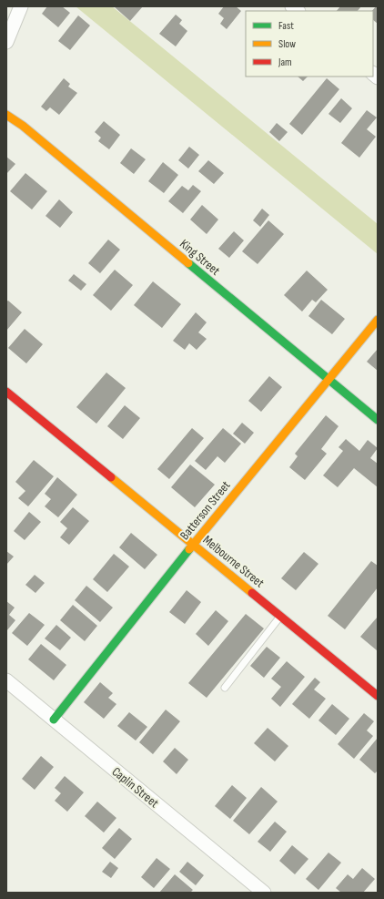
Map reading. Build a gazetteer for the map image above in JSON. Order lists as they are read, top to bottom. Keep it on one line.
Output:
{"streets":{"street":["King Street","Batterson Street","Melbourne Street","Caplin Street"]},"crossings":[["King Street","Batterson Street"],["Batterson Street","Melbourne Street"],["Batterson Street","Caplin Street"]],"legend":["Fast","Slow","Jam"]}
